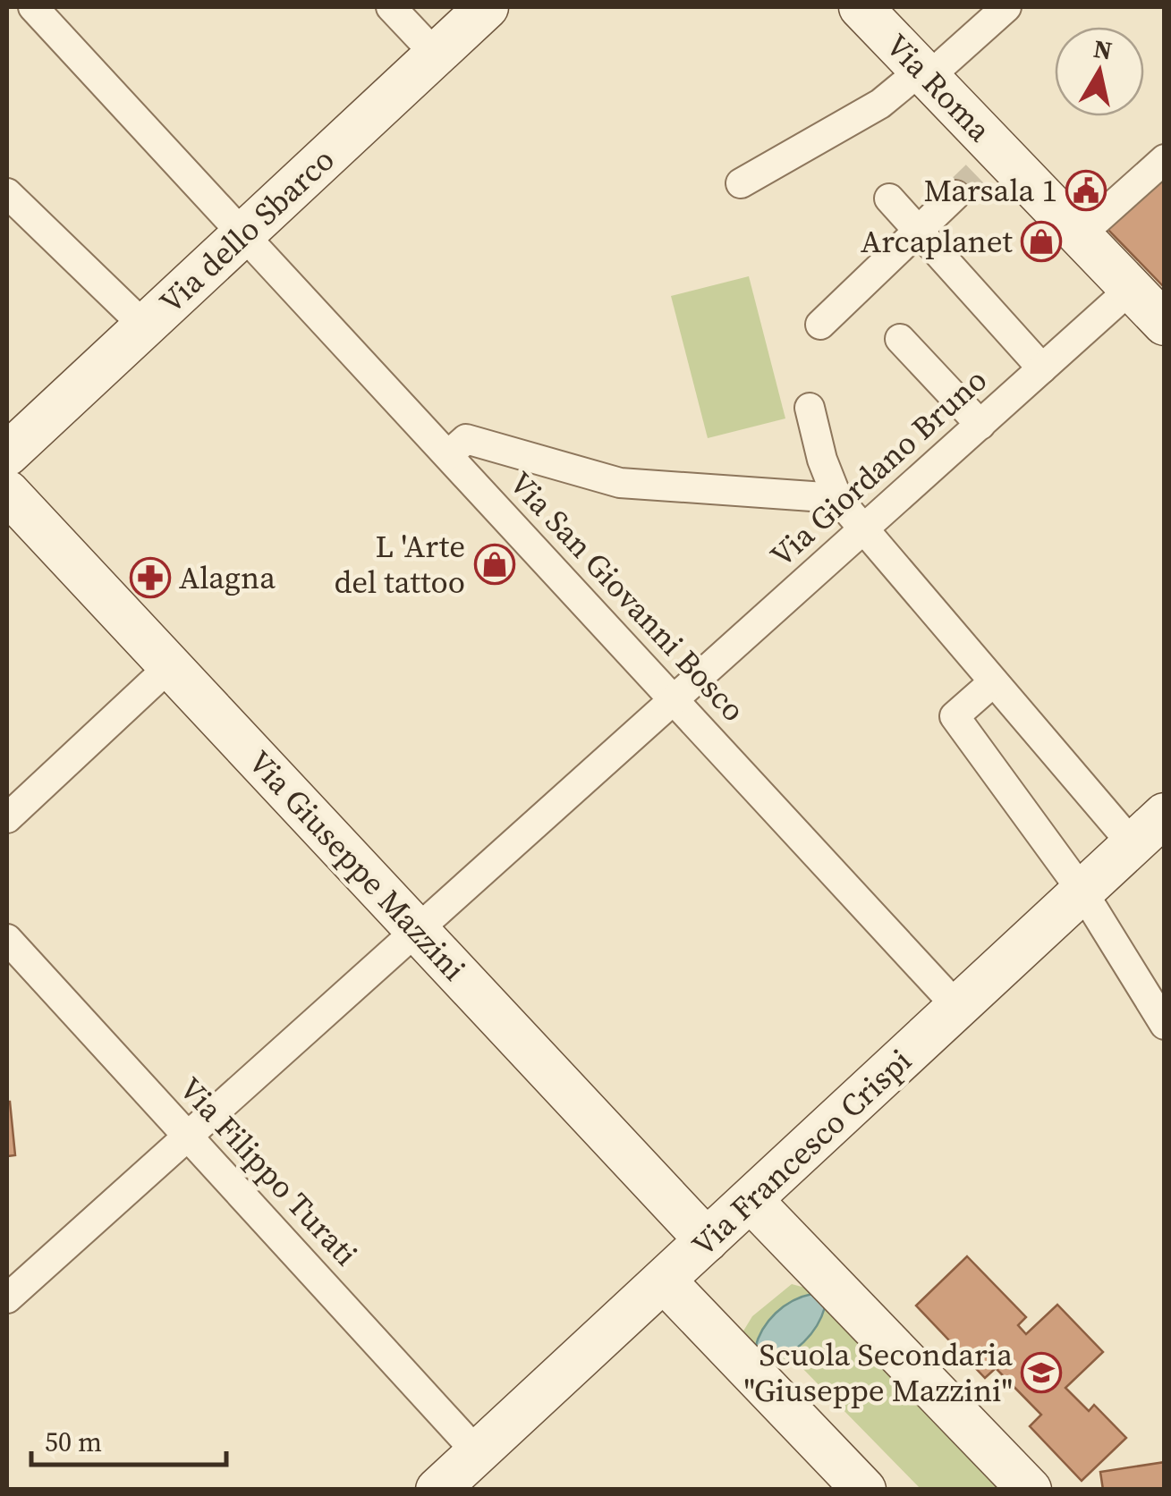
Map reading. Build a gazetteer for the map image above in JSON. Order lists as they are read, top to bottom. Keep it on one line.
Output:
{"streets":{"main road":["Via Roma","Via dello Sbarco","Via Giuseppe Mazzini","Via Francesco Crispi"],"street":["Via Giordano Bruno","Via San Giovanni Bosco","Via Filippo Turati"]},"crossings":[["Via Roma","Via Giordano Bruno"],["Via dello Sbarco","Via San Giovanni Bosco"],["Via Giordano Bruno","Via San Giovanni Bosco"],["Via Giordano Bruno","Via Giuseppe Mazzini"],["Via Giordano Bruno","Via Filippo Turati"],["Via San Giovanni Bosco","Via Francesco Crispi"],["Via Giuseppe Mazzini","Via Francesco Crispi"],["Via Francesco Crispi","Via Filippo Turati"]],"places":{"public building":["Marsala 1"],"shop":["Arcaplanet","L 'Arte del tattoo"],"pharmacy":["Alagna"],"school or university":["Scuola Secondaria \"Giuseppe Mazzini\""]},"scale_bar":"50 m","north":"top"}
